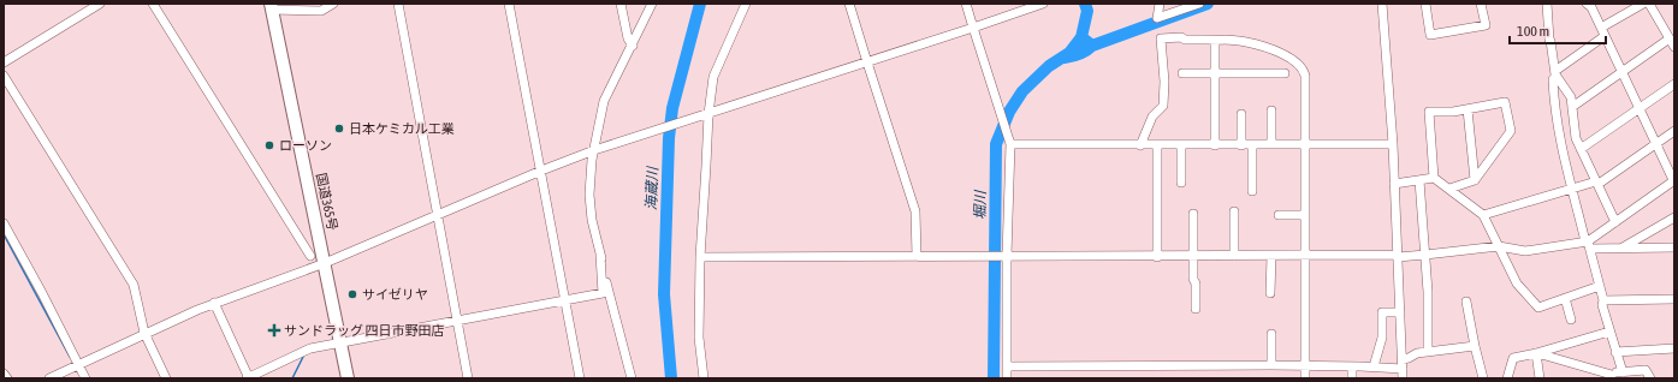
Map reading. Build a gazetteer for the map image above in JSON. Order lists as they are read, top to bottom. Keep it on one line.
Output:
{"streets":{"highway":["国道365号"]},"water":["海蔵川","堀川"],"places":{"other":["日本ケミカル工業","ローソン","サイゼリヤ"],"health":["サンドラッグ 四日市野田店"]},"scale_bar":"100 m"}
